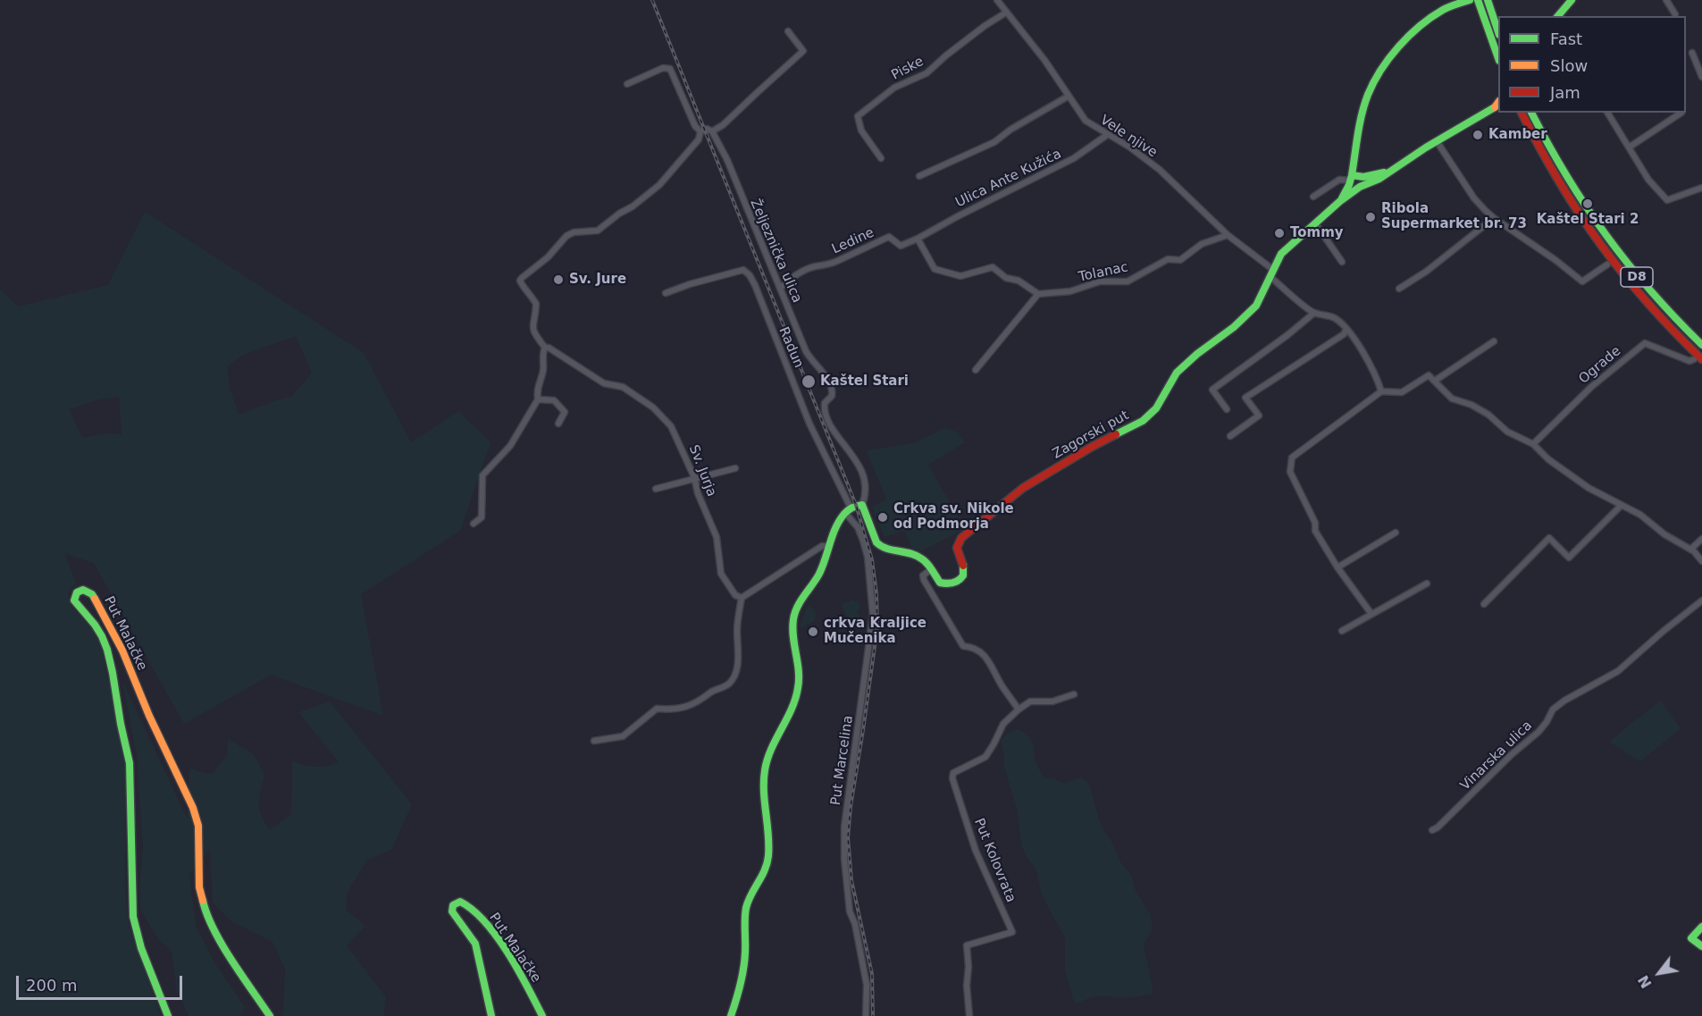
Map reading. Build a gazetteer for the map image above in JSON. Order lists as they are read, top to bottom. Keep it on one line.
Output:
{"streets":{"main road":["D8","Zagorski put","Put Malačke"],"street":["Piske","Vele njive","Ulica Ante Kužića","Ledine","Željeznička ulica","Tolanac","Radun","Ograde","Sv. Jurja","Vinarska ulica","Put Marcelina","Put Kolovrata"]},"crossings":[["Piske","Vele njive"],["Vele njive","Ulica Ante Kužića"],["Vele njive","Tolanac"],["Vele njive","Zagorski put"],["Ulica Ante Kužića","Ledine"],["Ledine","Željeznička ulica"],["Željeznička ulica","Zagorski put"],["D8","Ograde"],["Radun","Put Marcelina"]],"places":["Kamber","Kaštel Stari 2","Ribola Supermarket br. 73","Tommy","Sv. Jure","Kaštel Stari","Crkva sv. Nikole od Podmorja","crkva Kraljice Mučenika"],"legend":["Fast","Slow","Jam"],"scale_bar":"200 m","north":"bottom left"}
